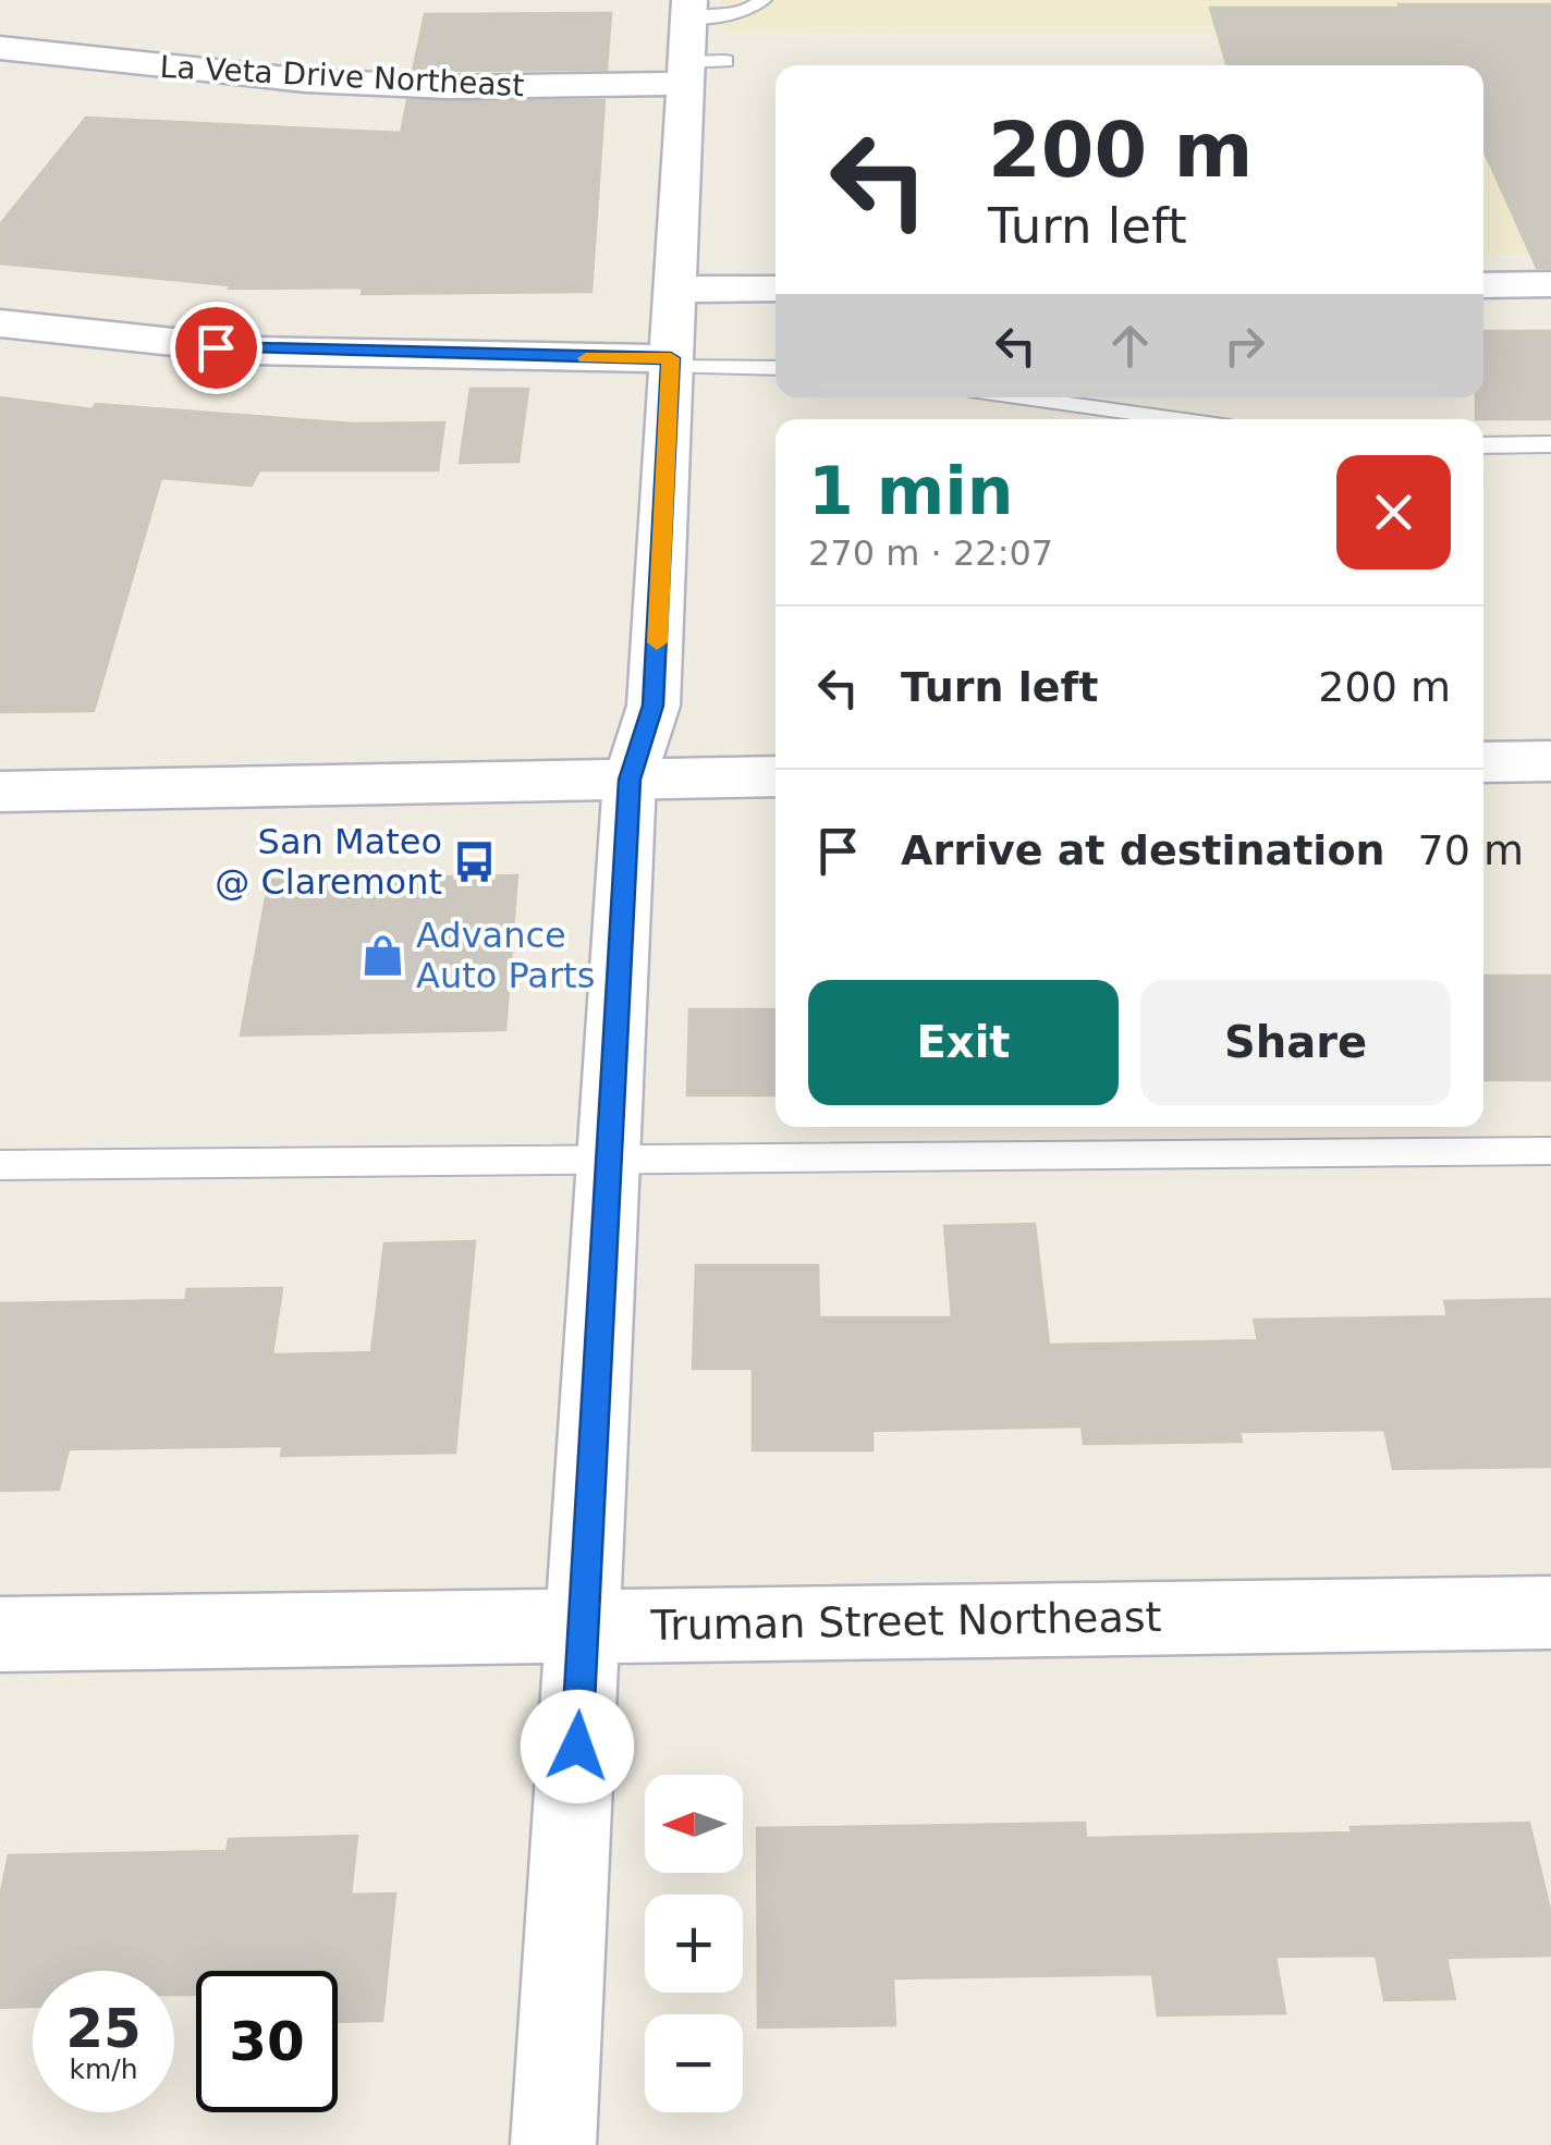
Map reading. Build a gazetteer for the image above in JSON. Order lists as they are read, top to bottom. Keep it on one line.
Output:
{"streets":{"street":["La Veta Drive Northeast","Truman Street Northeast"]},"places":{"bus stop":["San Mateo @ Claremont"],"shop":["Advance Auto Parts"]},"north":"left","page":{"turn":["200 m","Turn left"],"heading":["1 min","270 m · 22:07"],"list":[{"name":"Turn left","value":"200 m"},{"name":"Arrive at destination","value":"70 m"}],"buttons":["Exit","Share"],"map_buttons":["+","−"],"speed":"25 km/h","limit":"30"}}
